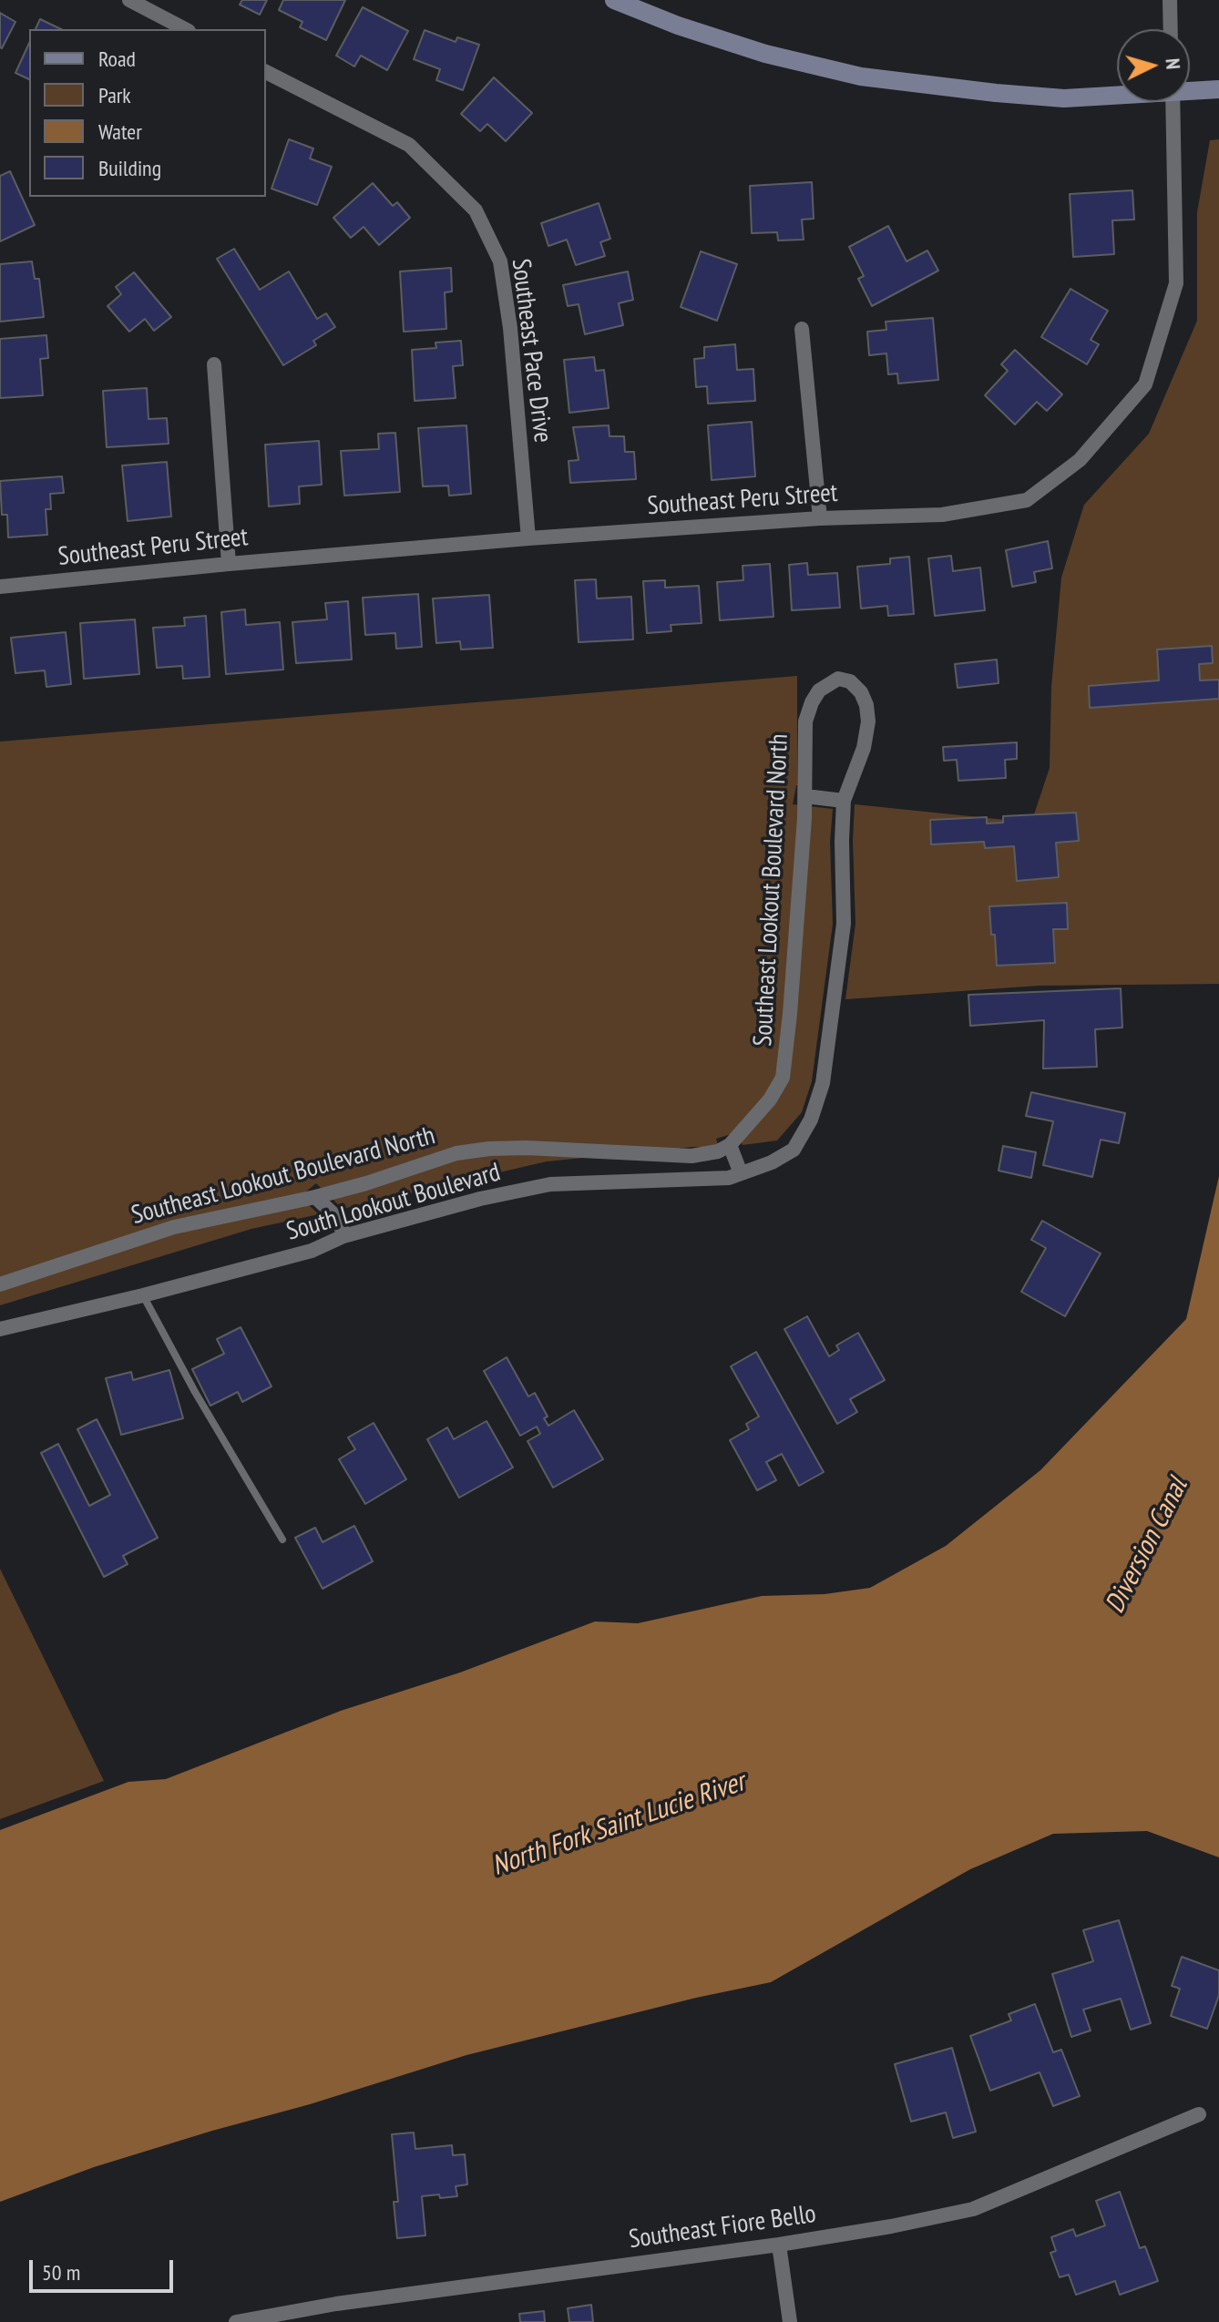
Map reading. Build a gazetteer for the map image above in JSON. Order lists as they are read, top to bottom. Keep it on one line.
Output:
{"streets":{"street":["Southeast Pace Drive","Southeast Peru Street","Southeast Lookout Boulevard North","South Lookout Boulevard","Southeast Fiore Bello"]},"crossings":[["Southeast Pace Drive","Southeast Peru Street"],["Southeast Lookout Boulevard North","South Lookout Boulevard"]],"water":["Diversion Canal","North Fork Saint Lucie River"],"legend":["Road","Park","Water","Building"],"scale_bar":"50 m","north":"right"}
